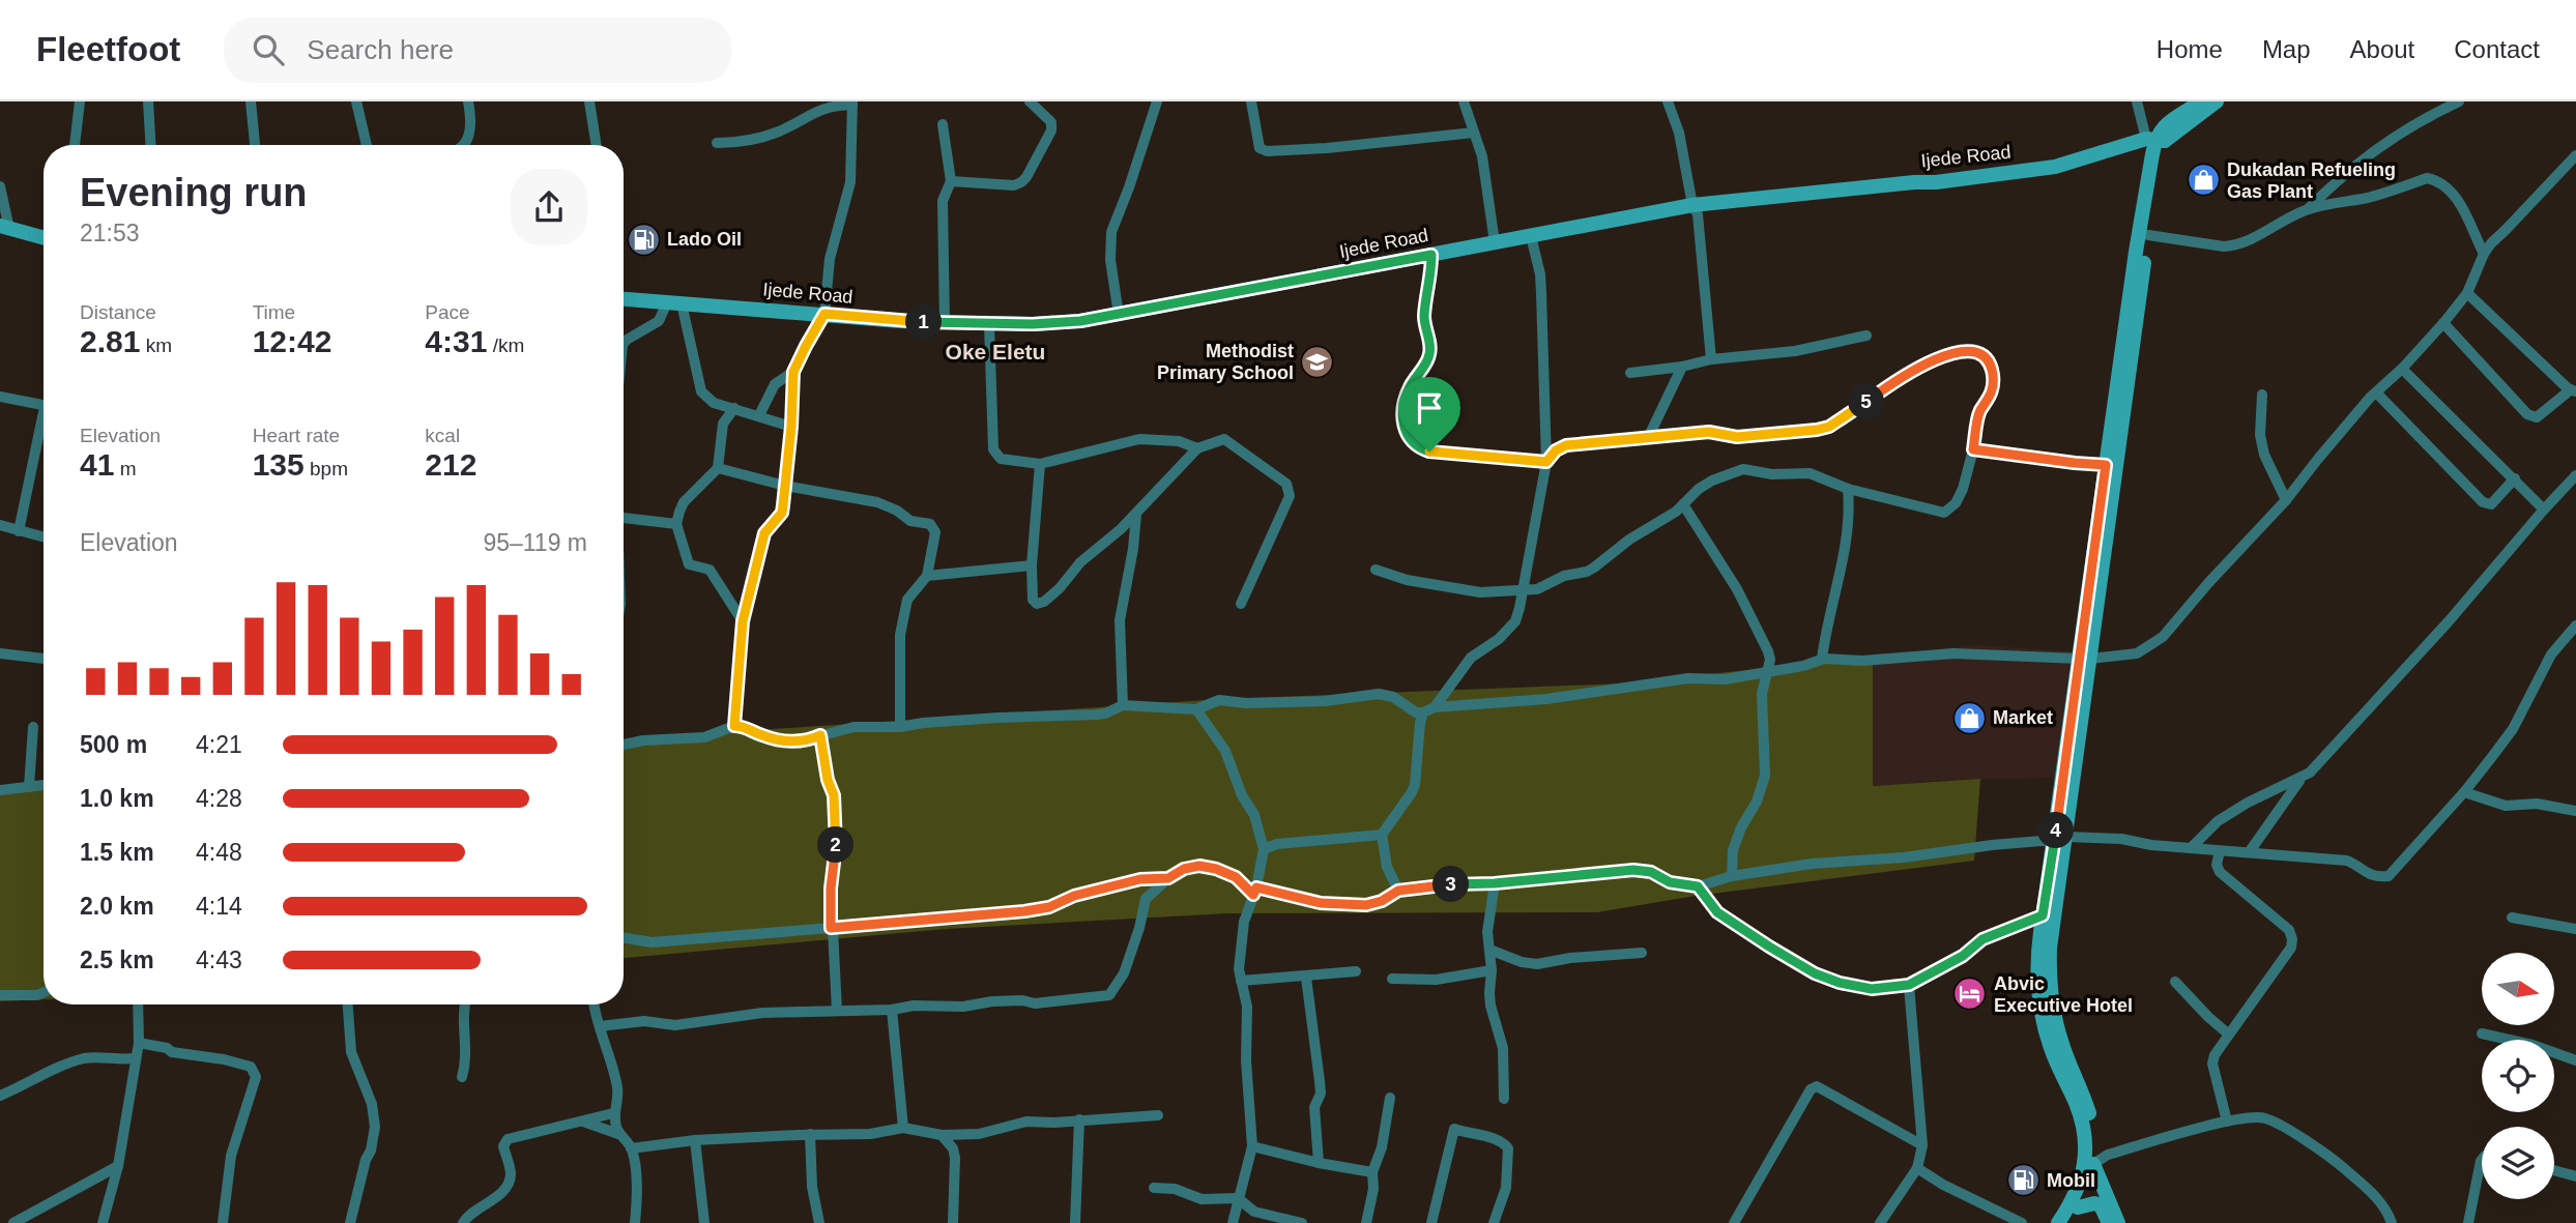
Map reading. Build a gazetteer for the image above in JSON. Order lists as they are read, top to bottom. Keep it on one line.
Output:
{"streets":{"main road":["Ijede Road"]},"districts":["Oke Eletu"],"places":{"shop":["Dukadan Refueling Gas Plant","Market"],"fuel station":["Lado Oil","Mobil"],"school or university":["Methodist Primary School"],"hotel":["Abvic Executive Hotel"]},"north":"right","page":{"header":"Fleetfoot","search":"Search here","nav":["Home","Map","About","Contact"],"heading":["Evening run","21:53"],"stats":[["Distance","2.81 km"],["Time","12:42"],["Pace","4:31 /km"],["Elevation","41 m"],["Heart rate","135 bpm"],["kcal","212"]],"pins":["1","5","4","2","3"],"chart":["Elevation","95–119 m"],"list":[{"name":"500 m","note":"4:21"},{"name":"1.0 km","note":"4:28"},{"name":"1.5 km","note":"4:48"},{"name":"2.0 km","note":"4:14"},{"name":"2.5 km","note":"4:43"}]}}
